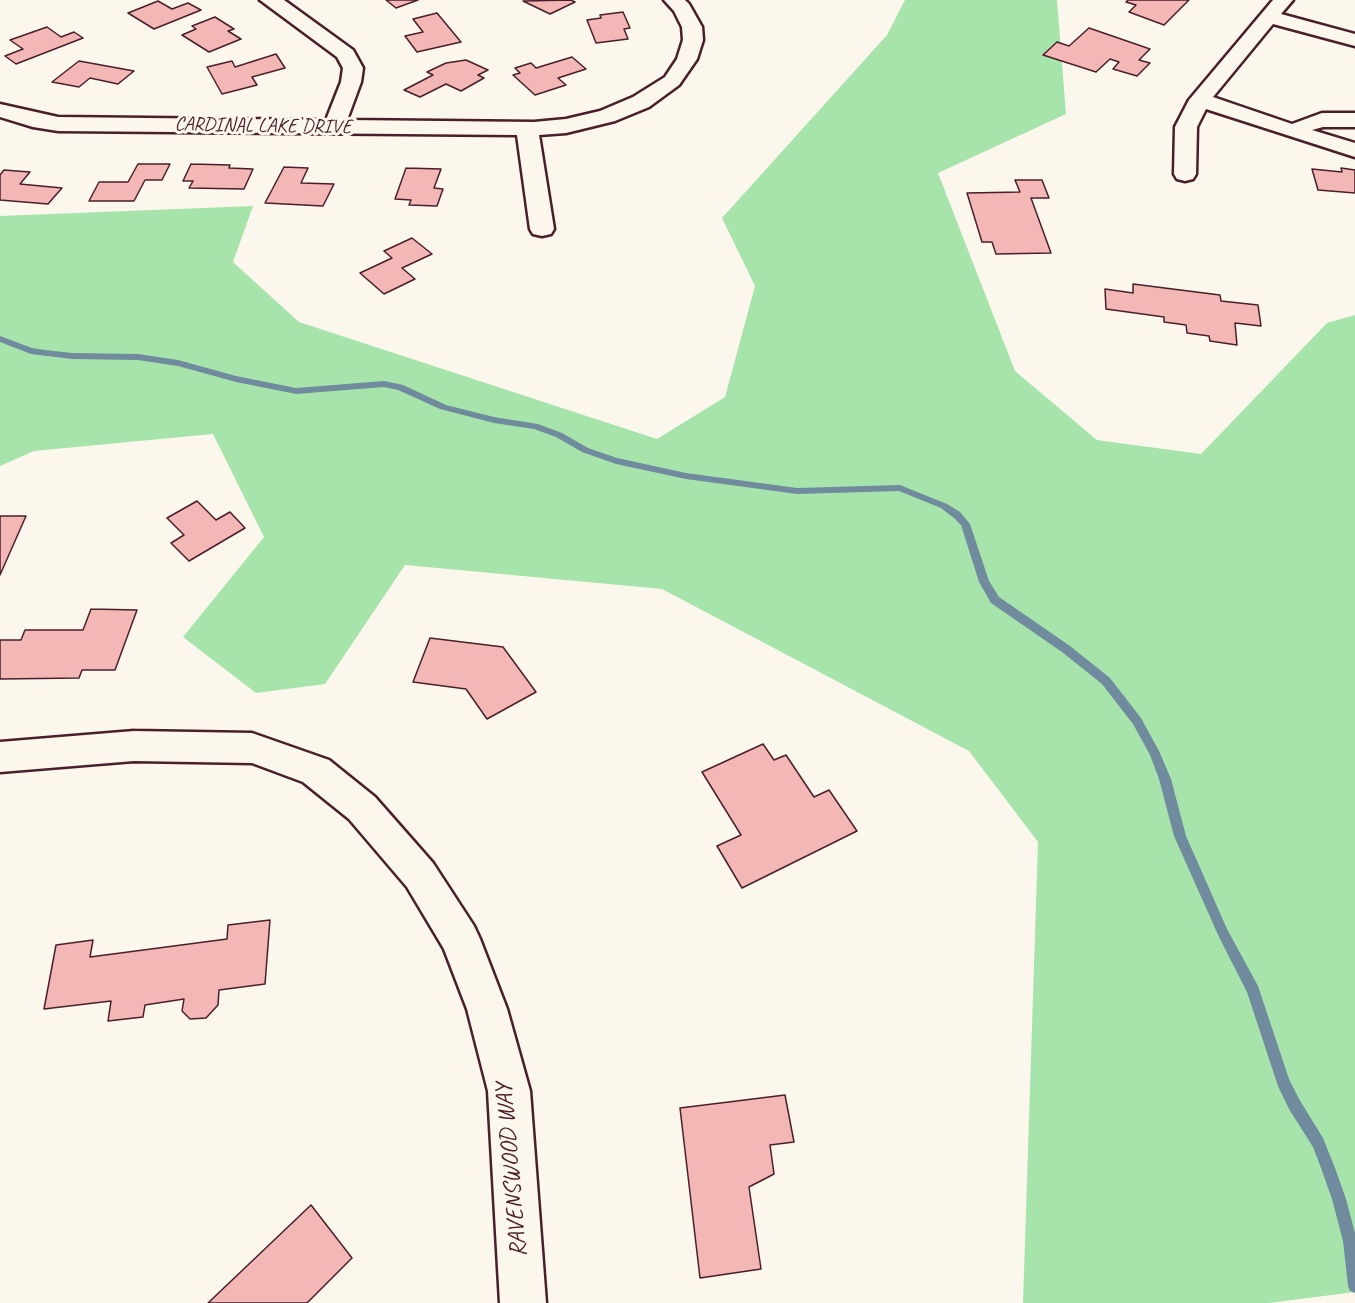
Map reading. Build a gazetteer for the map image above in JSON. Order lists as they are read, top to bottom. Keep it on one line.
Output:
{"streets":{"street":["CARDINAL LAKE DRIVE","RAVENSWOOD WAY"]}}
